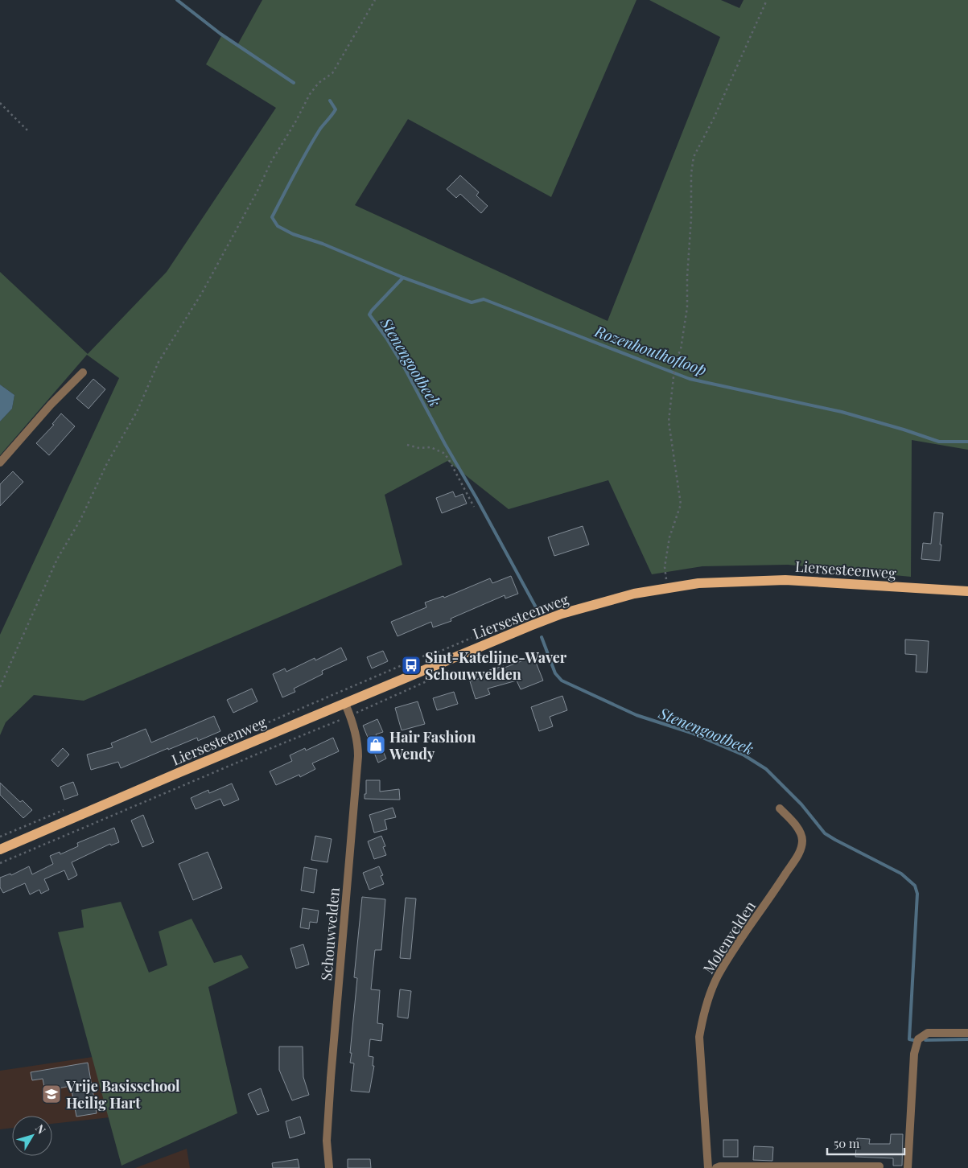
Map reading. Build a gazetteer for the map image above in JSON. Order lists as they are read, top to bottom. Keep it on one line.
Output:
{"streets":{"main road":["Liersesteenweg"],"street":["Schouwvelden","Molenvelden"]},"crossings":[["Liersesteenweg","Schouwvelden"]],"water":["Rozenhouthofloop","Stenengootbeek"],"places":{"bus stop":["Sint-Katelijne-Waver Schouwvelden"],"shop":["Hair Fashion Wendy"],"school or university":["Vrije Basisschool Heilig Hart"]},"scale_bar":"50 m","north":"top right"}
